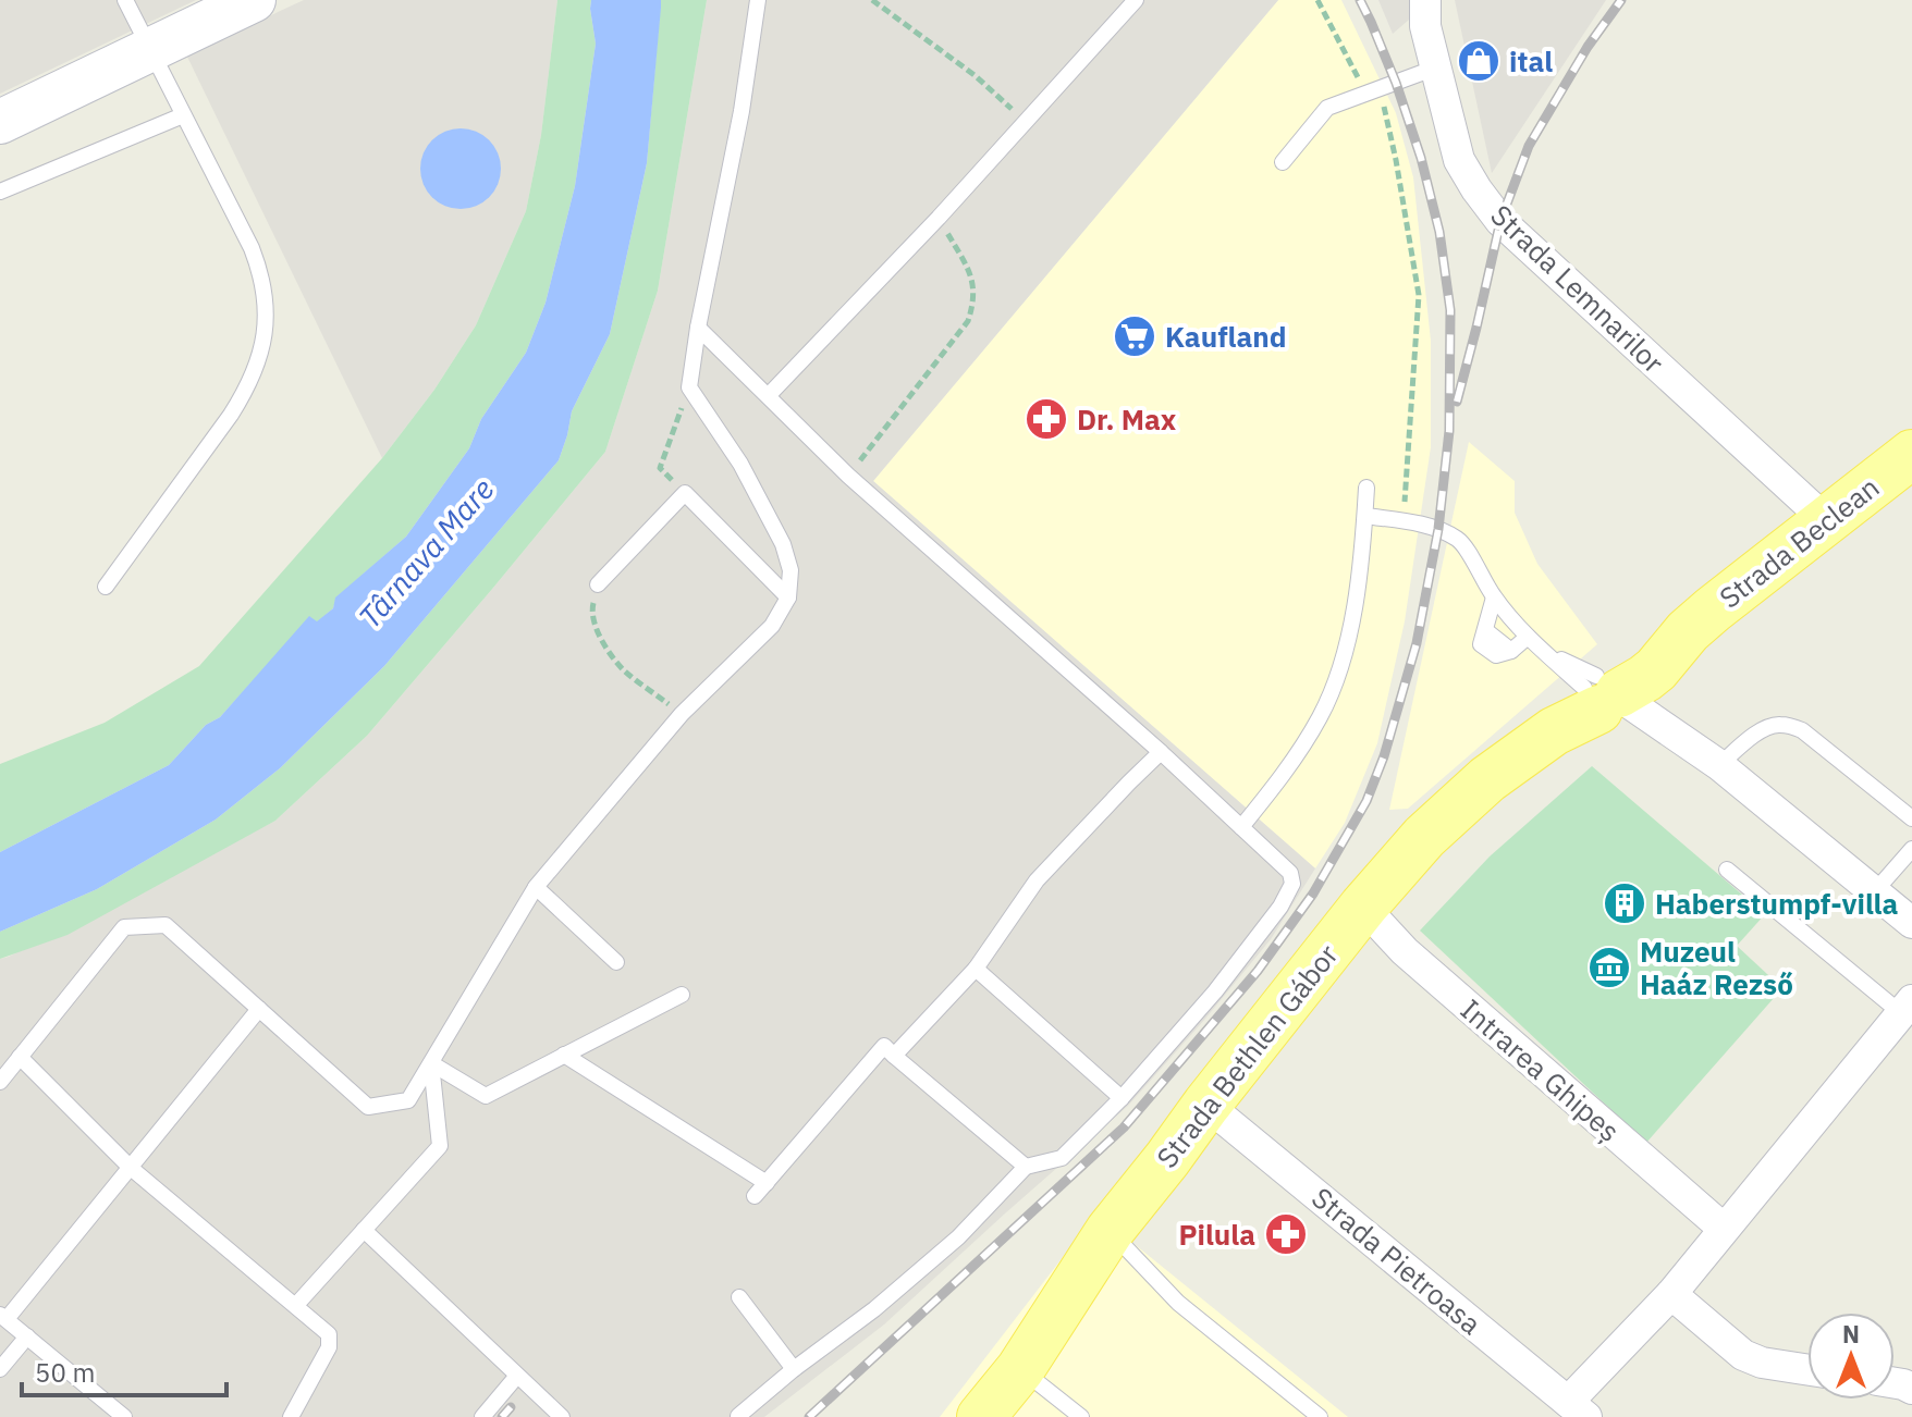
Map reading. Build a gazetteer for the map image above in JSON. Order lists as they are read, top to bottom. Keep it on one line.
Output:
{"streets":{"main road":["Strada Beclean","Strada Bethlen Gábor"],"street":["Strada Lemnarilor","Intrarea Ghipeș","Strada Pietroasa"]},"crossings":[["Strada Lemnarilor","Strada Beclean"],["Strada Beclean","Strada Bethlen Gábor"],["Strada Bethlen Gábor","Intrarea Ghipeș"],["Strada Bethlen Gábor","Strada Pietroasa"]],"water":["Târnava Mare"],"places":{"shop":["ital"],"supermarket":["Kaufland"],"pharmacy":["Dr. Max","Pilula"],"building":["Haberstumpf-villa"],"museum":["Muzeul Haáz Rezső"]},"scale_bar":"50 m","north":"top"}
